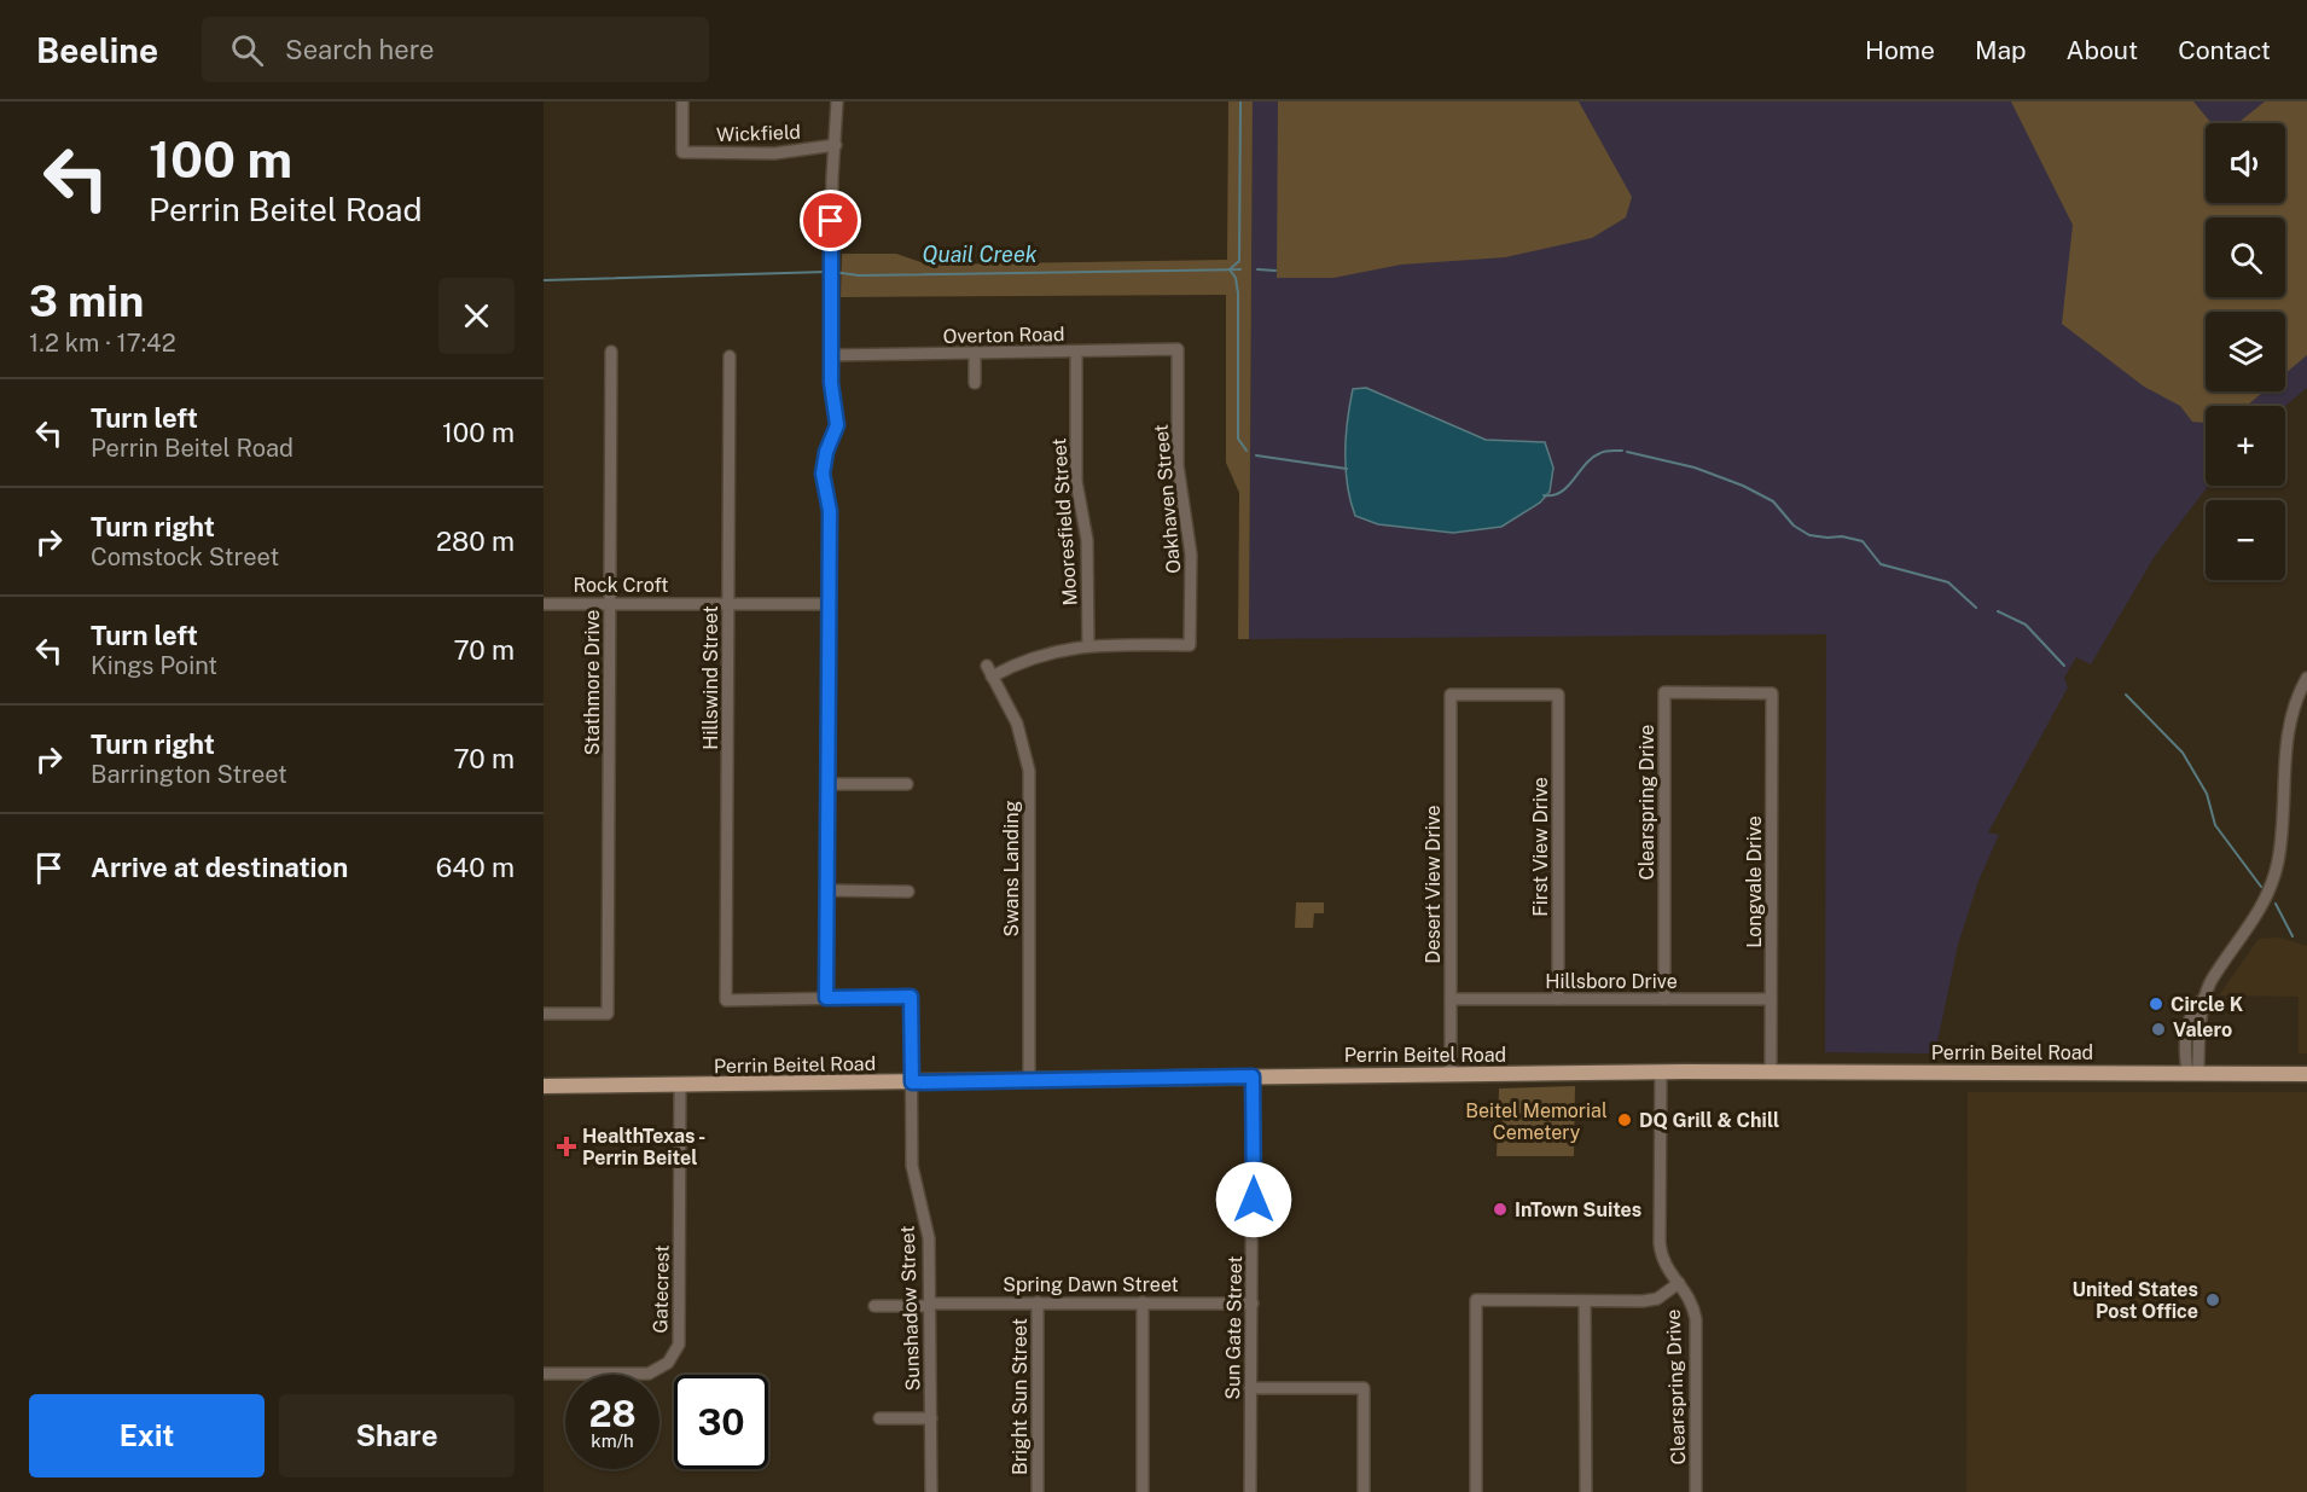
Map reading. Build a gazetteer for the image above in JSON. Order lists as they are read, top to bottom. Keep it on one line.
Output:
{"streets":{"main road":["Perrin Beitel Road"],"street":["Wickfield","Overton Road","Oakhaven Street","Mooresfield Street","Rock Croft","Hillswind Street","Stathmore Drive","Clearspring Drive","First View Drive","Swans Landing","Longvale Drive","Desert View Drive","Hillsboro Drive","Spring Dawn Street","Gatecrest","Sunshadow Street","Sun Gate Street","Bright Sun Street"]},"crossings":[["Overton Road","Oakhaven Street"],["Overton Road","Mooresfield Street"],["Oakhaven Street","Mooresfield Street"],["Oakhaven Street","Swans Landing"],["Mooresfield Street","Swans Landing"],["Rock Croft","Hillswind Street"],["Rock Croft","Stathmore Drive"],["Hillswind Street","Sunshadow Street"],["Clearspring Drive","Longvale Drive"],["Clearspring Drive","Hillsboro Drive"],["Clearspring Drive","Perrin Beitel Road"],["First View Drive","Desert View Drive"],["First View Drive","Hillsboro Drive"],["Swans Landing","Perrin Beitel Road"],["Longvale Drive","Hillsboro Drive"],["Longvale Drive","Perrin Beitel Road"],["Desert View Drive","Hillsboro Drive"],["Desert View Drive","Perrin Beitel Road"],["Perrin Beitel Road","Gatecrest"],["Perrin Beitel Road","Sunshadow Street"],["Perrin Beitel Road","Sun Gate Street"],["Spring Dawn Street","Sunshadow Street"],["Spring Dawn Street","Sun Gate Street"],["Spring Dawn Street","Bright Sun Street"]],"water":["Quail Creek"],"parks":["Beitel Memorial Cemetery"],"places":{"other":["Circle K","Valero","DQ Grill & Chill","InTown Suites","United States Post Office"],"health":["HealthTexas - Perrin Beitel"]},"page":{"header":"Beeline","search":"Search here","nav":["Home","Map","About","Contact"],"turn":["100 m","Perrin Beitel Road"],"map_buttons":["+","−"],"heading":["3 min","1.2 km · 17:42"],"list":[{"name":"Turn left","note":"Perrin Beitel Road","value":"100 m"},{"name":"Turn right","note":"Comstock Street","value":"280 m"},{"name":"Turn left","note":"Kings Point","value":"70 m"},{"name":"Turn right","note":"Barrington Street","value":"70 m"},{"name":"Arrive at destination","value":"640 m"}],"speed":"28 km/h","limit":"30","buttons":["Exit","Share"]}}
